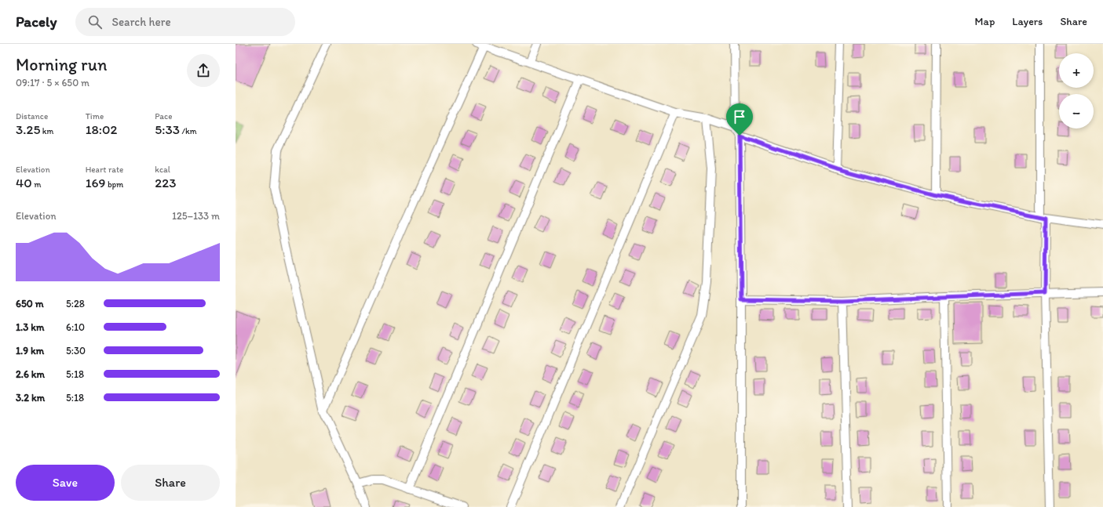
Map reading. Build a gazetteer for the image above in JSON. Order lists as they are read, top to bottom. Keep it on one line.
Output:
{"page":{"header":"Pacely","search":"Search here","nav":["Map","Layers","Share"],"heading":["Morning run","09:17 · 5 × 650 m"],"map_buttons":["+","−"],"stats":[["Distance","3.25 km"],["Time","18:02"],["Pace","5:33 /km"],["Elevation","40 m"],["Heart rate","169 bpm"],["kcal","223"]],"chart":["Elevation","125–133 m"],"list":[{"name":"650 m","note":"5:28"},{"name":"1.3 km","note":"6:10"},{"name":"1.9 km","note":"5:30"},{"name":"2.6 km","note":"5:18"},{"name":"3.2 km","note":"5:18"}],"buttons":["Save","Share"]}}
